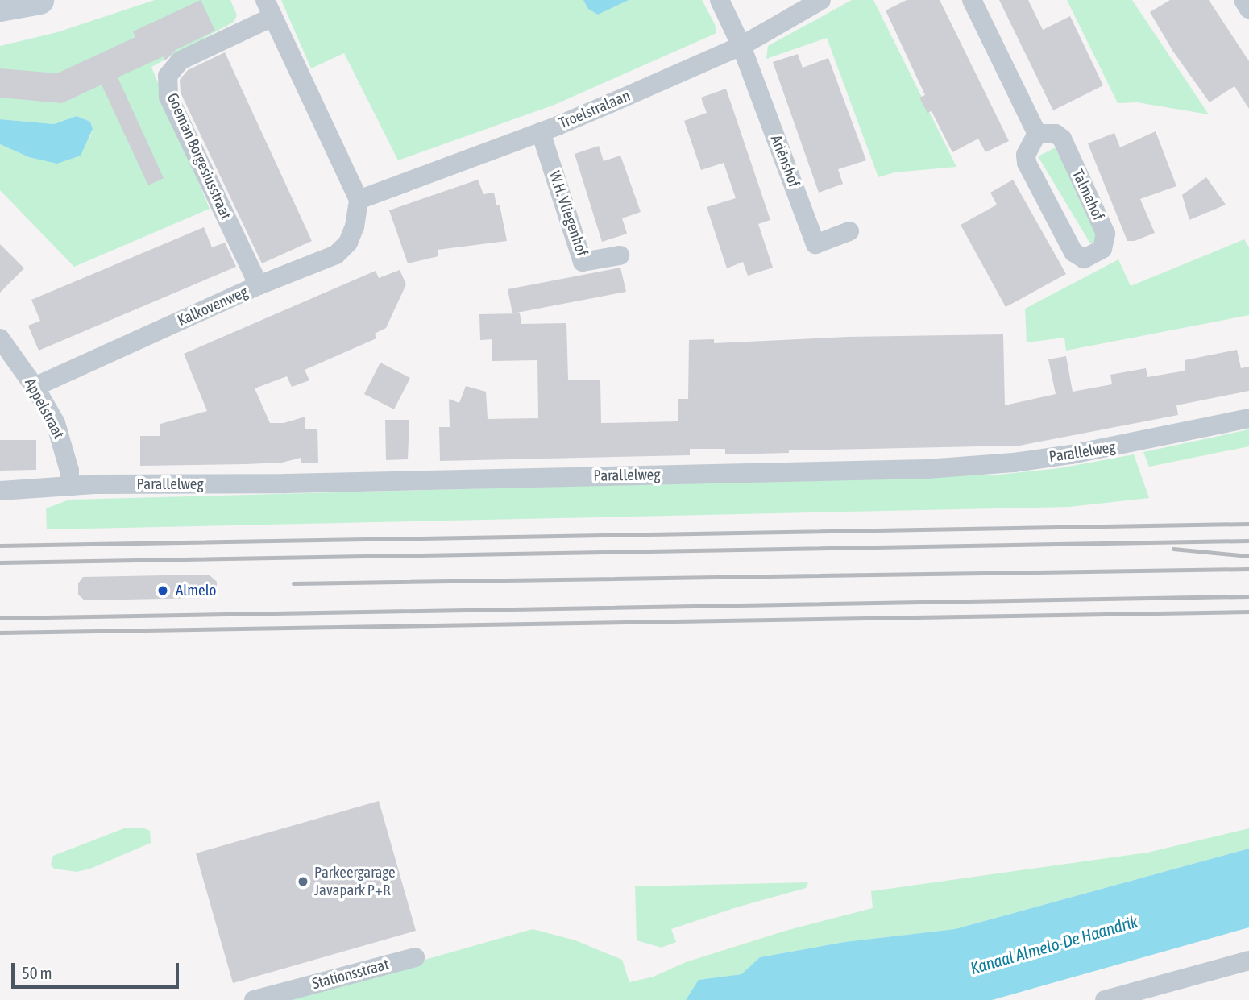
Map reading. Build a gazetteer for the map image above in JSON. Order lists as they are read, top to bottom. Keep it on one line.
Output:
{"streets":{"street":["Troelstralaan","Goeman Borgesiusstraat","Ariënshof","Talmahof","W.H. Vliegenhof","Kalkovenweg","Appelstraat","Parallelweg","Stationsstraat"]},"crossings":[["Troelstralaan","Goeman Borgesiusstraat"],["Troelstralaan","Ariënshof"],["Troelstralaan","W.H. Vliegenhof"],["Troelstralaan","Kalkovenweg"],["Goeman Borgesiusstraat","Kalkovenweg"],["Kalkovenweg","Appelstraat"],["Appelstraat","Parallelweg"]],"water":["Kanaal Almelo-De Haandrik"],"places":["Almelo","Parkeergarage Javapark P+R"],"scale_bar":"50 m"}
